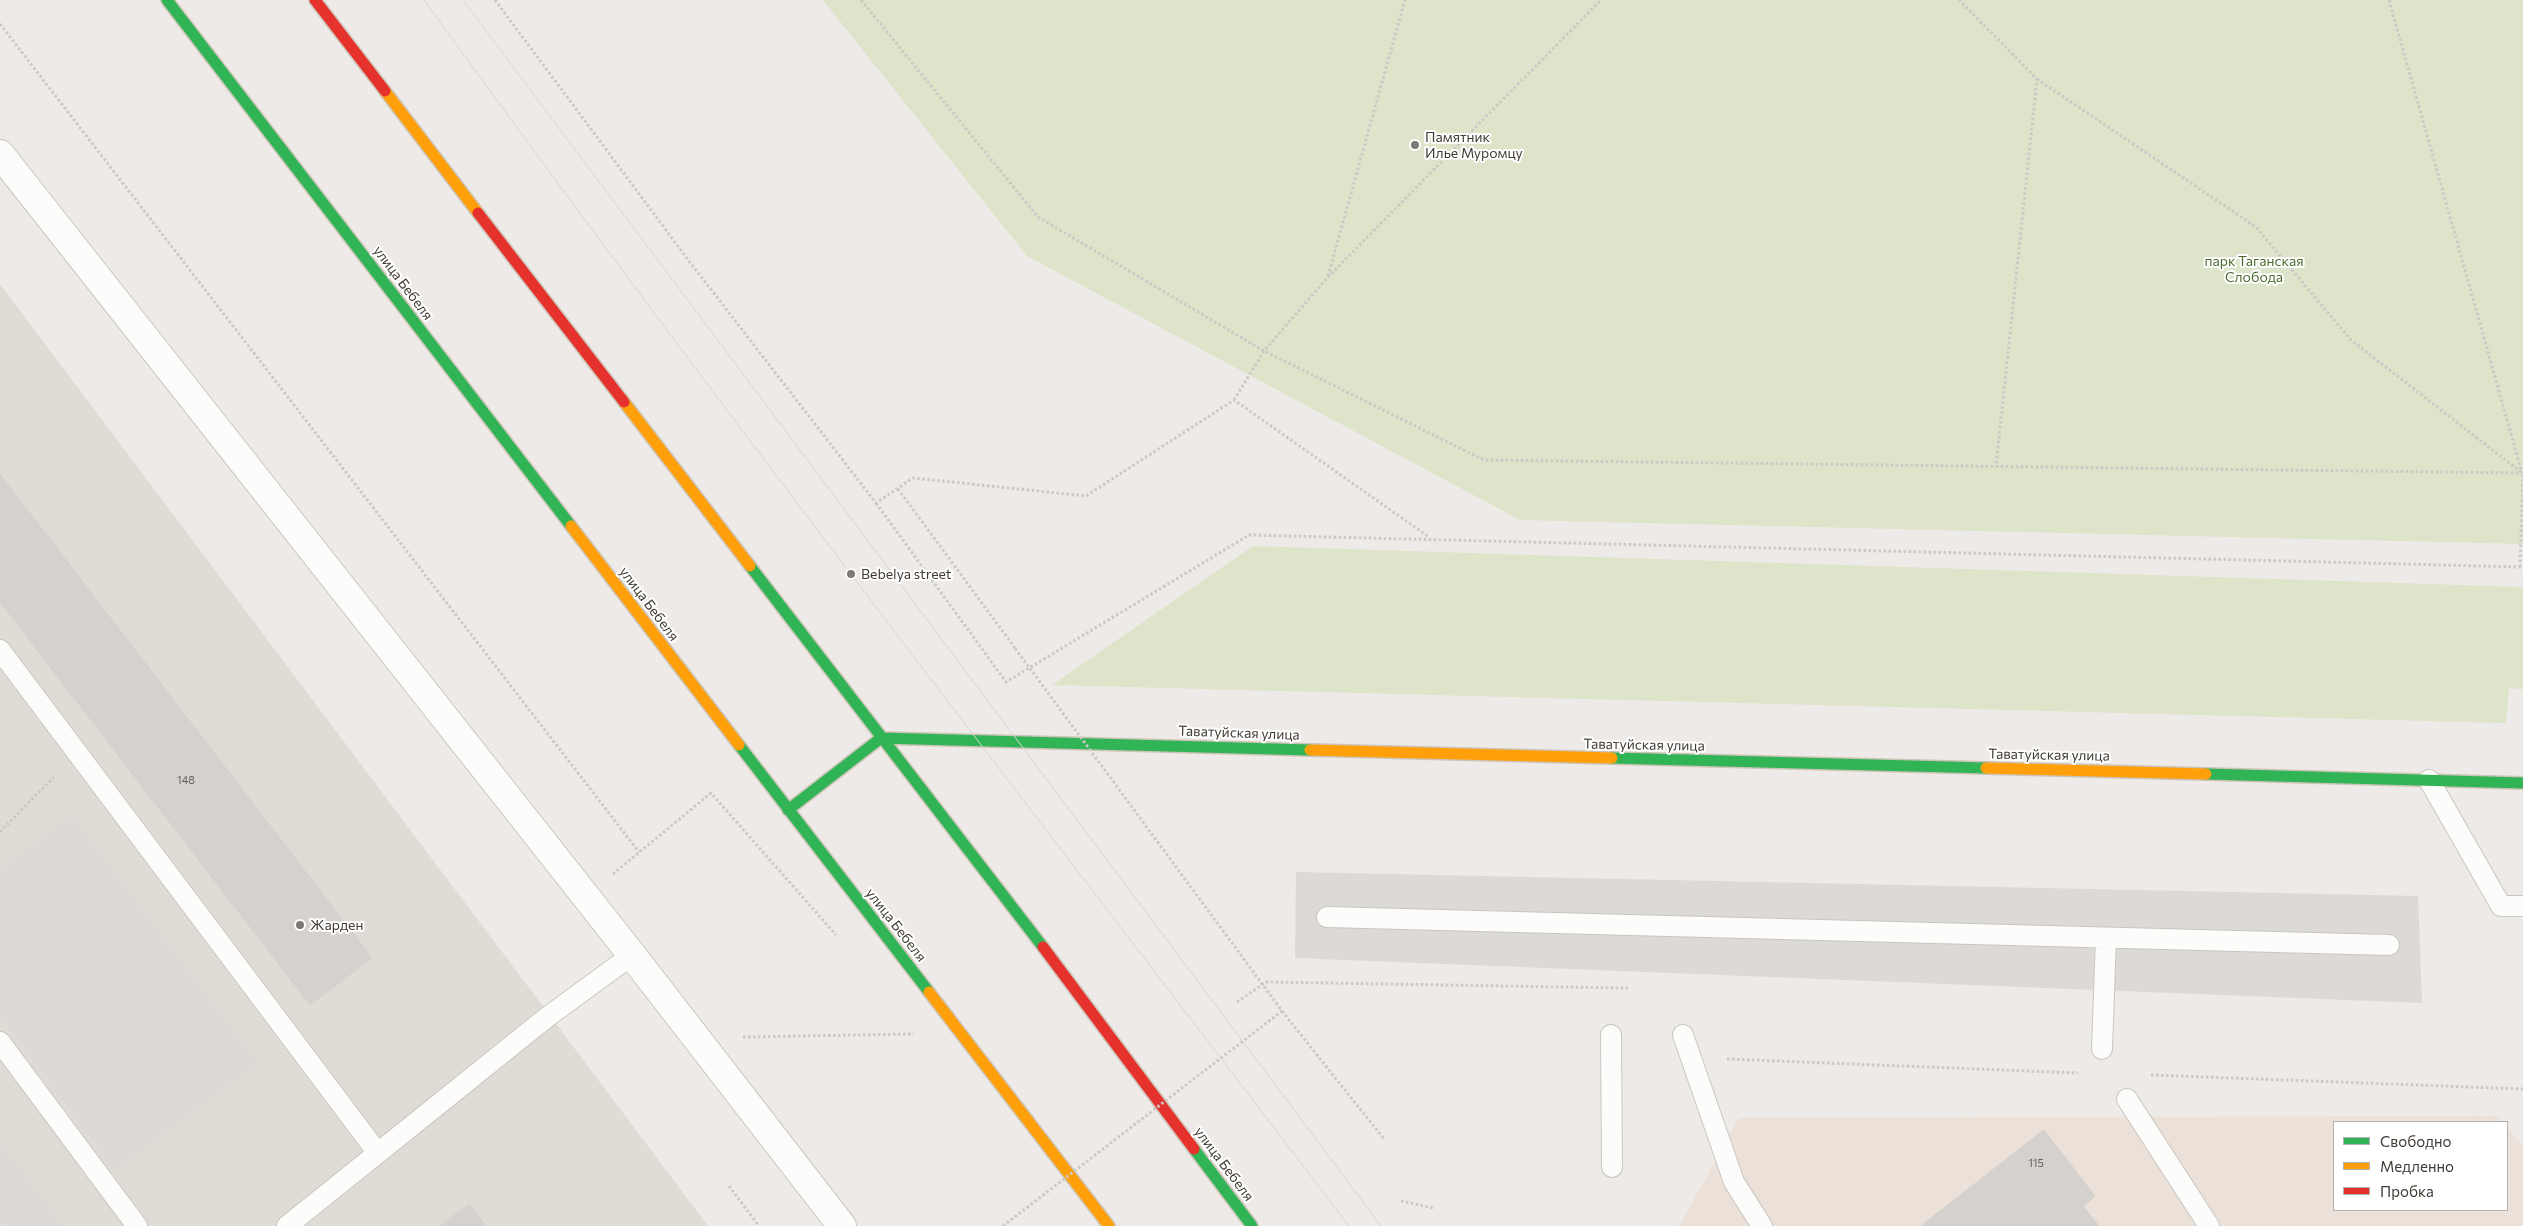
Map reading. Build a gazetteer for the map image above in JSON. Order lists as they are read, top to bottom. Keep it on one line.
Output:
{"streets":{"main road":["улица Бебеля","Таватуйская улица"]},"crossings":[["улица Бебеля","Таватуйская улица"]],"parks":["парк Таганская Слобода"],"places":["Памятник Илье Муромцу","Bebelya street","Жарден"],"house_numbers":["148","115"],"legend":["Свободно","Медленно","Пробка"]}
